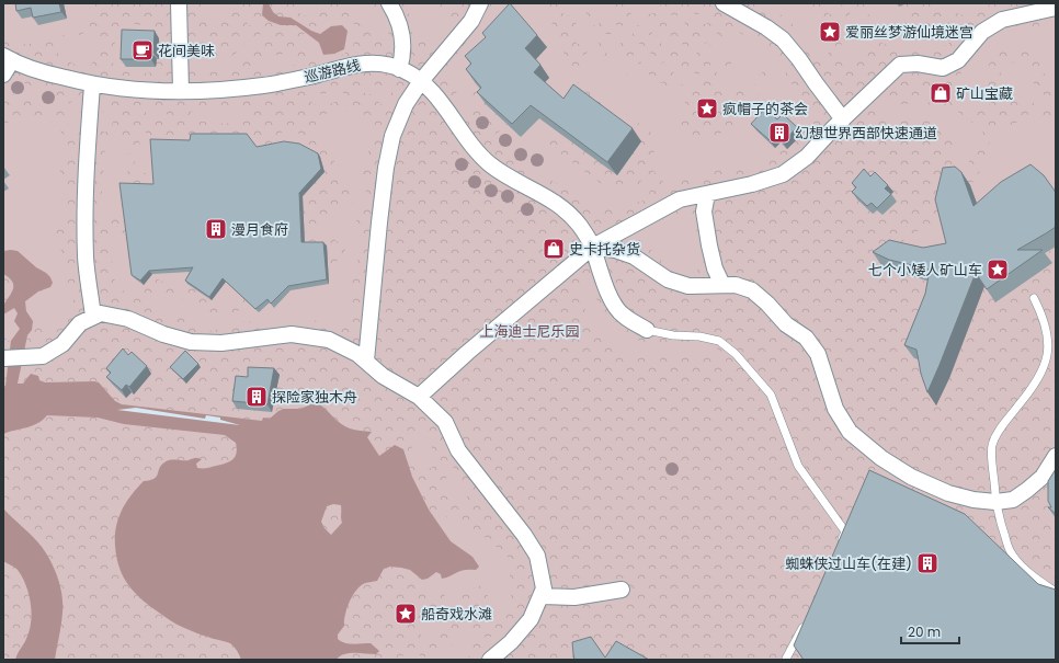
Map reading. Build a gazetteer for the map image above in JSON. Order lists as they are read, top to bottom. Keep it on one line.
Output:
{"streets":{"street":["巡游路线"]},"parks":["上海迪士尼乐园"],"places":{"place":["爱丽丝梦游仙境迷宫","疯帽子的茶会","七个小矮人矿山车","船奇戏水滩"],"cafe":["花间美味"],"shop":["矿山宝藏","史卡托杂货"],"building":["幻想世界西部快速通道","漫月食府","探险家独木舟","蜘蛛侠过山车(在建)"]},"scale_bar":"20 m"}
